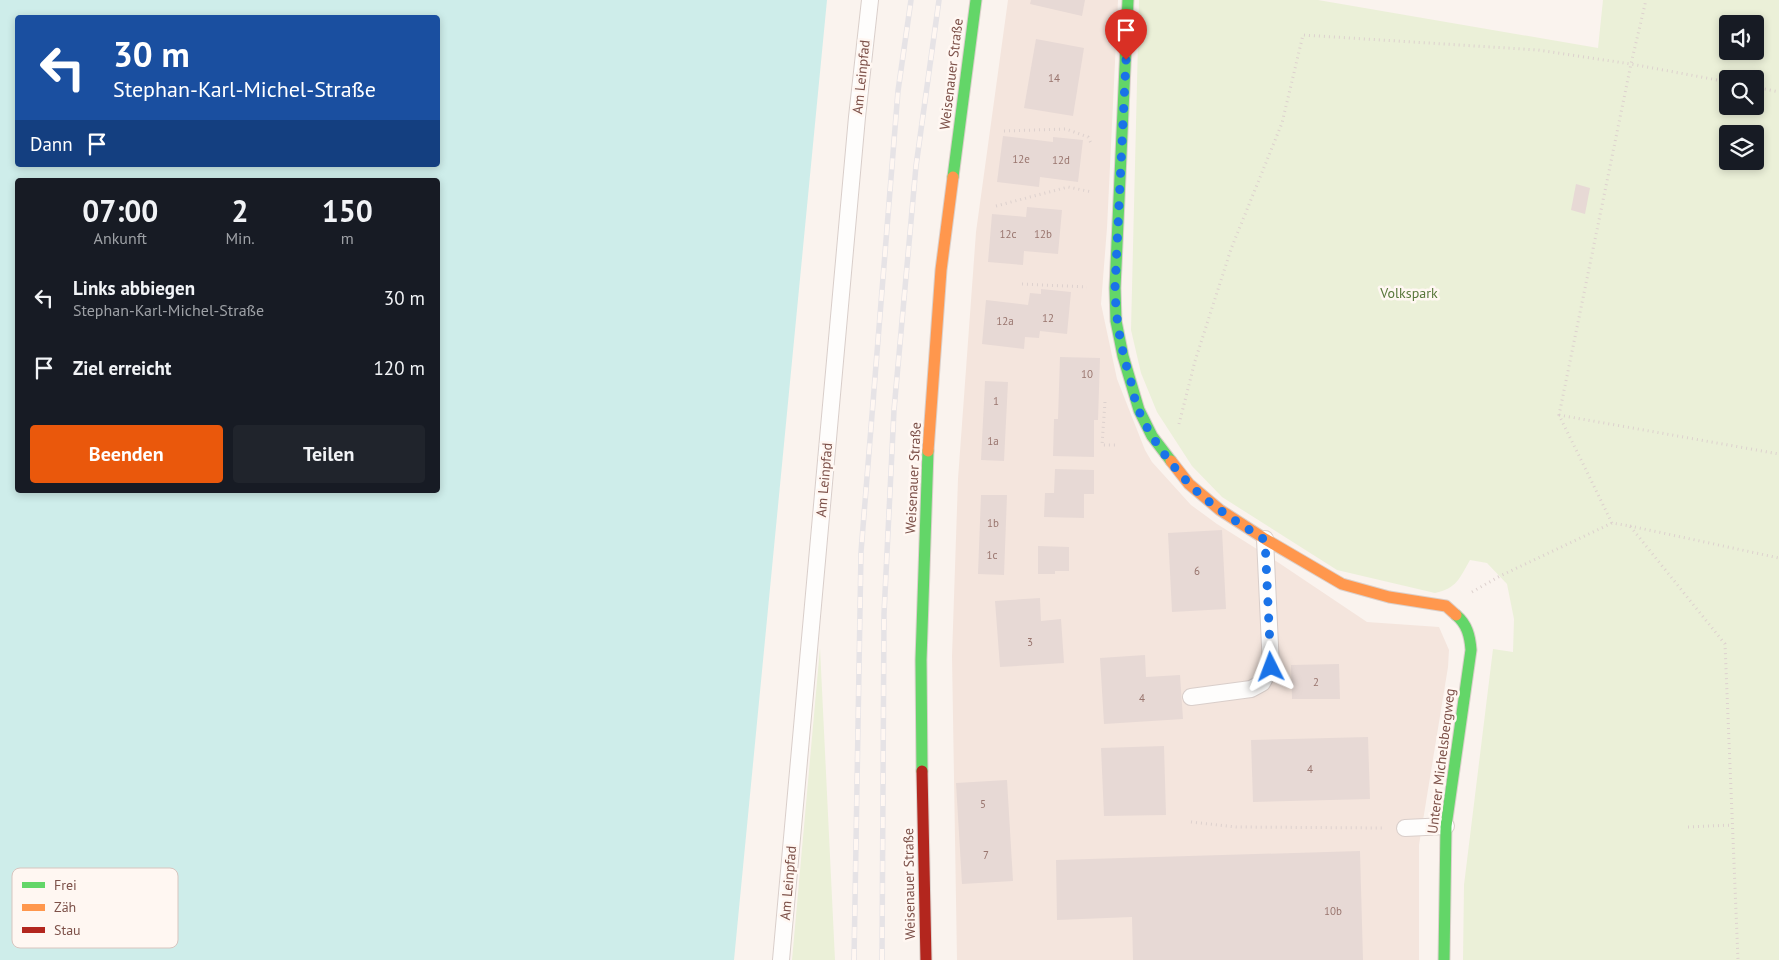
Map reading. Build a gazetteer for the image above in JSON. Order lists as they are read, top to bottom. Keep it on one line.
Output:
{"streets":{"street":["Weisenauer Straße","Unterer Michelsbergweg"],"lane":["Am Leinpfad"]},"parks":["Volkspark"],"house_numbers":["14","12e","12d","12c","12b","12","12a","10","1","1a","1b","1c","6","3","2","4","4","5","7","10b"],"legend":["Frei","Zäh","Stau"],"page":{"turn":["30 m","Stephan-Karl-Michel-Straße"],"then":"Dann","eta":["07:00","Ankunft","2","Min.","150","m"],"list":[{"name":"Links abbiegen","note":"Stephan-Karl-Michel-Straße","value":"30 m"},{"name":"Ziel erreicht","value":"120 m"}],"buttons":["Beenden","Teilen"]}}
